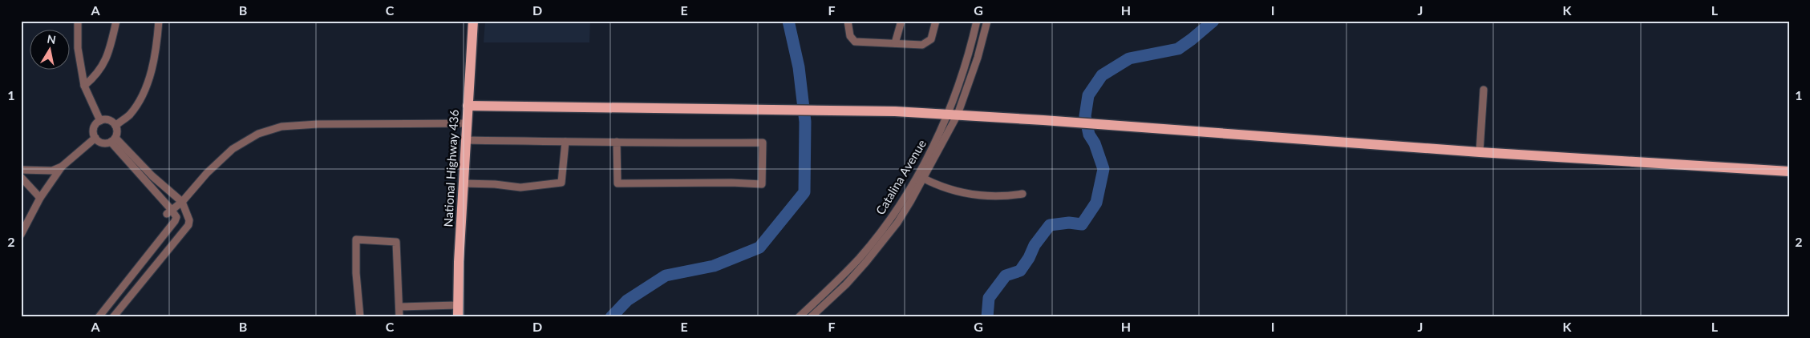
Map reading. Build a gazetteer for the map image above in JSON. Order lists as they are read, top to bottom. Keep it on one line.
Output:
{"streets":{"main road":["National Highway 436"],"street":["Catalina Avenue"]},"north":"top","grid":{"columns":["A","B","C","D","E","F","G","H","I","J","K","L"],"rows":["1","2"]}}
